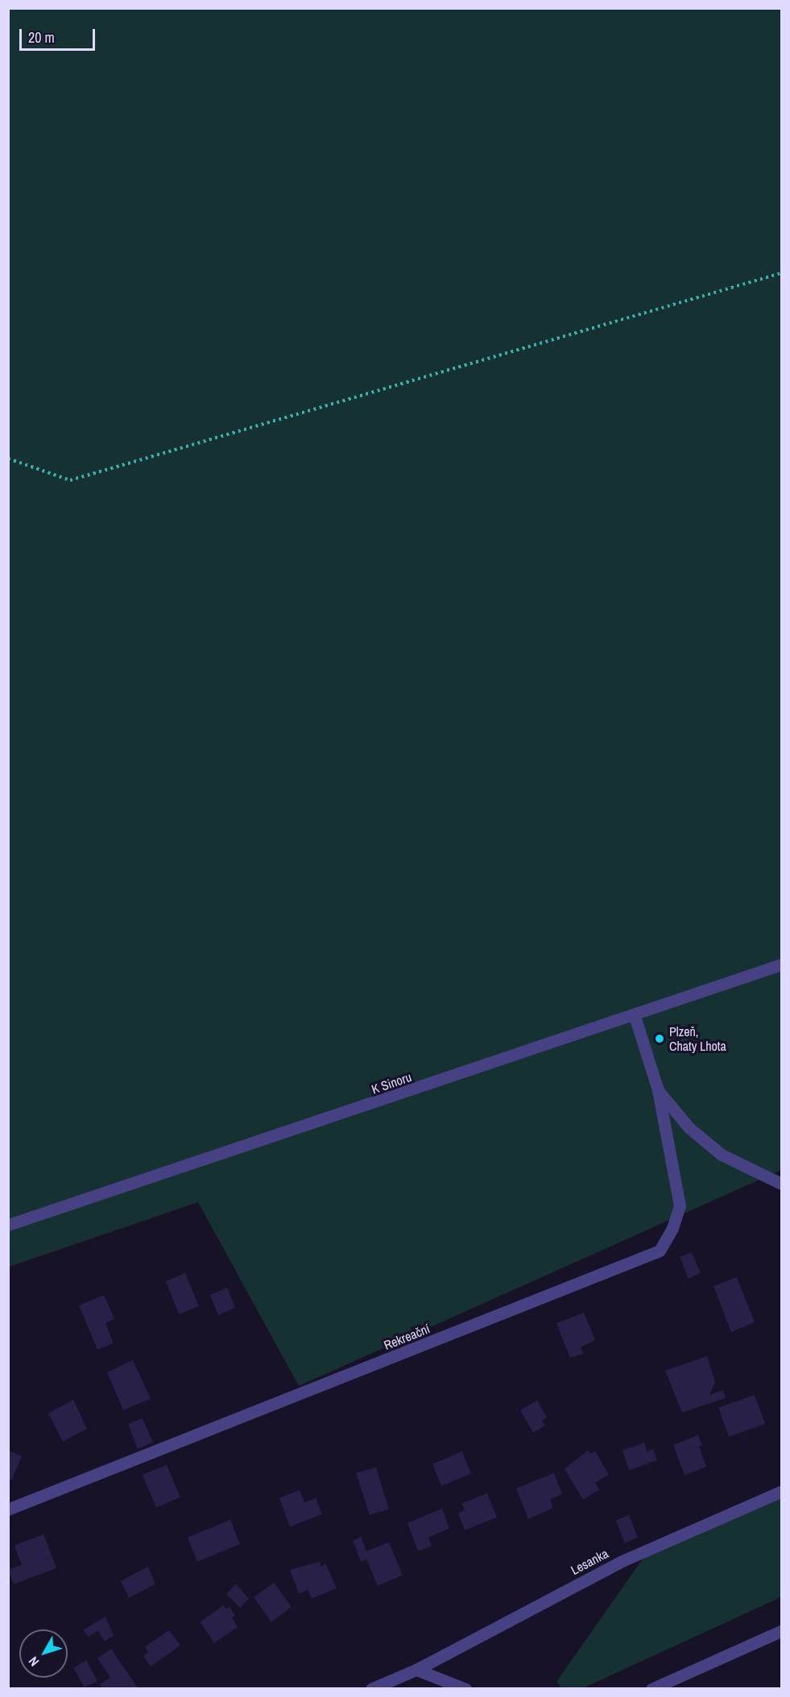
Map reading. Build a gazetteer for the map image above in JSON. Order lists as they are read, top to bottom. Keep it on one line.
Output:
{"streets":{"street":["K Sinoru","Rekreační","Lesanka"]},"crossings":[["K Sinoru","Rekreační"]],"places":["Plzeň, Chaty Lhota"],"scale_bar":"20 m","north":"bottom left"}
